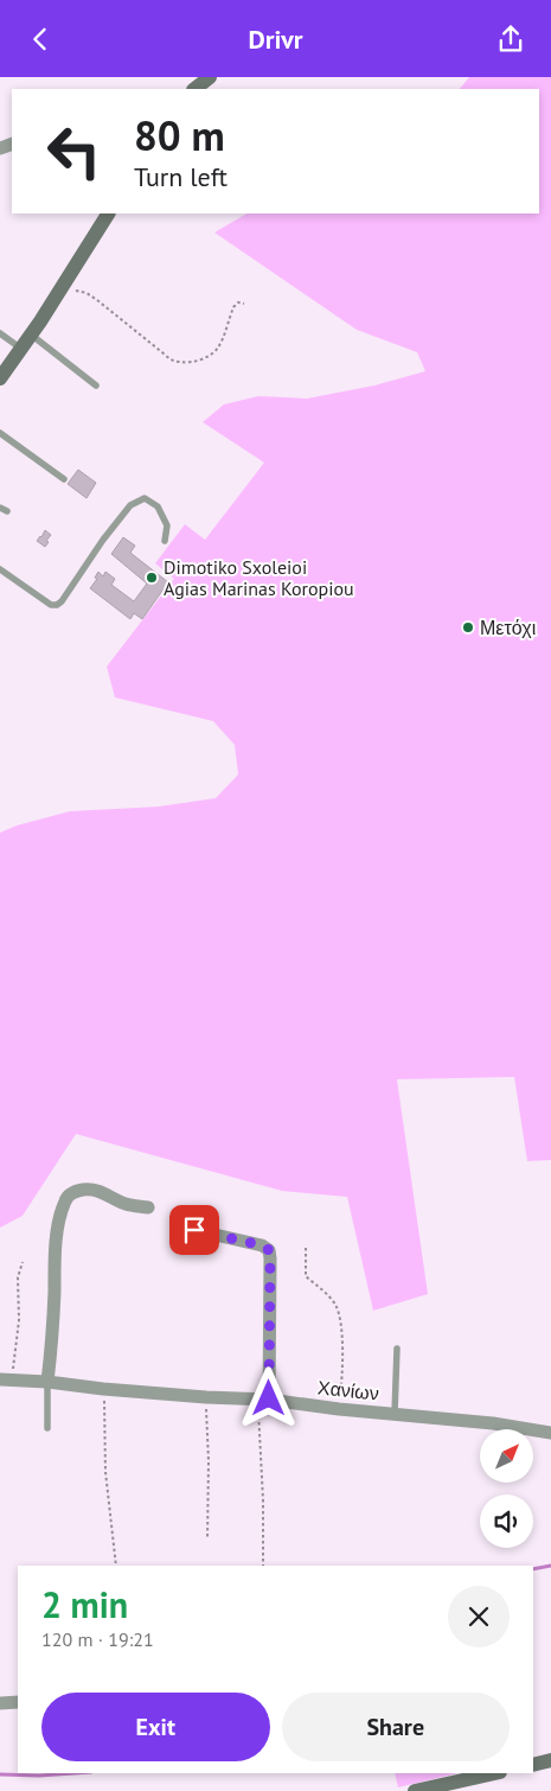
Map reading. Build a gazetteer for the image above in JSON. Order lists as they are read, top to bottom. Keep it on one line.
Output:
{"streets":{"street":["Χανίων"]},"places":["Dimotiko Sxoleioi Agias Marinas Koropiou","Μετόχι"],"north":"top right","page":{"header":"Drivr","turn":["80 m","Turn left"],"heading":["2 min","120 m · 19:21"],"buttons":["Exit","Share"]}}
